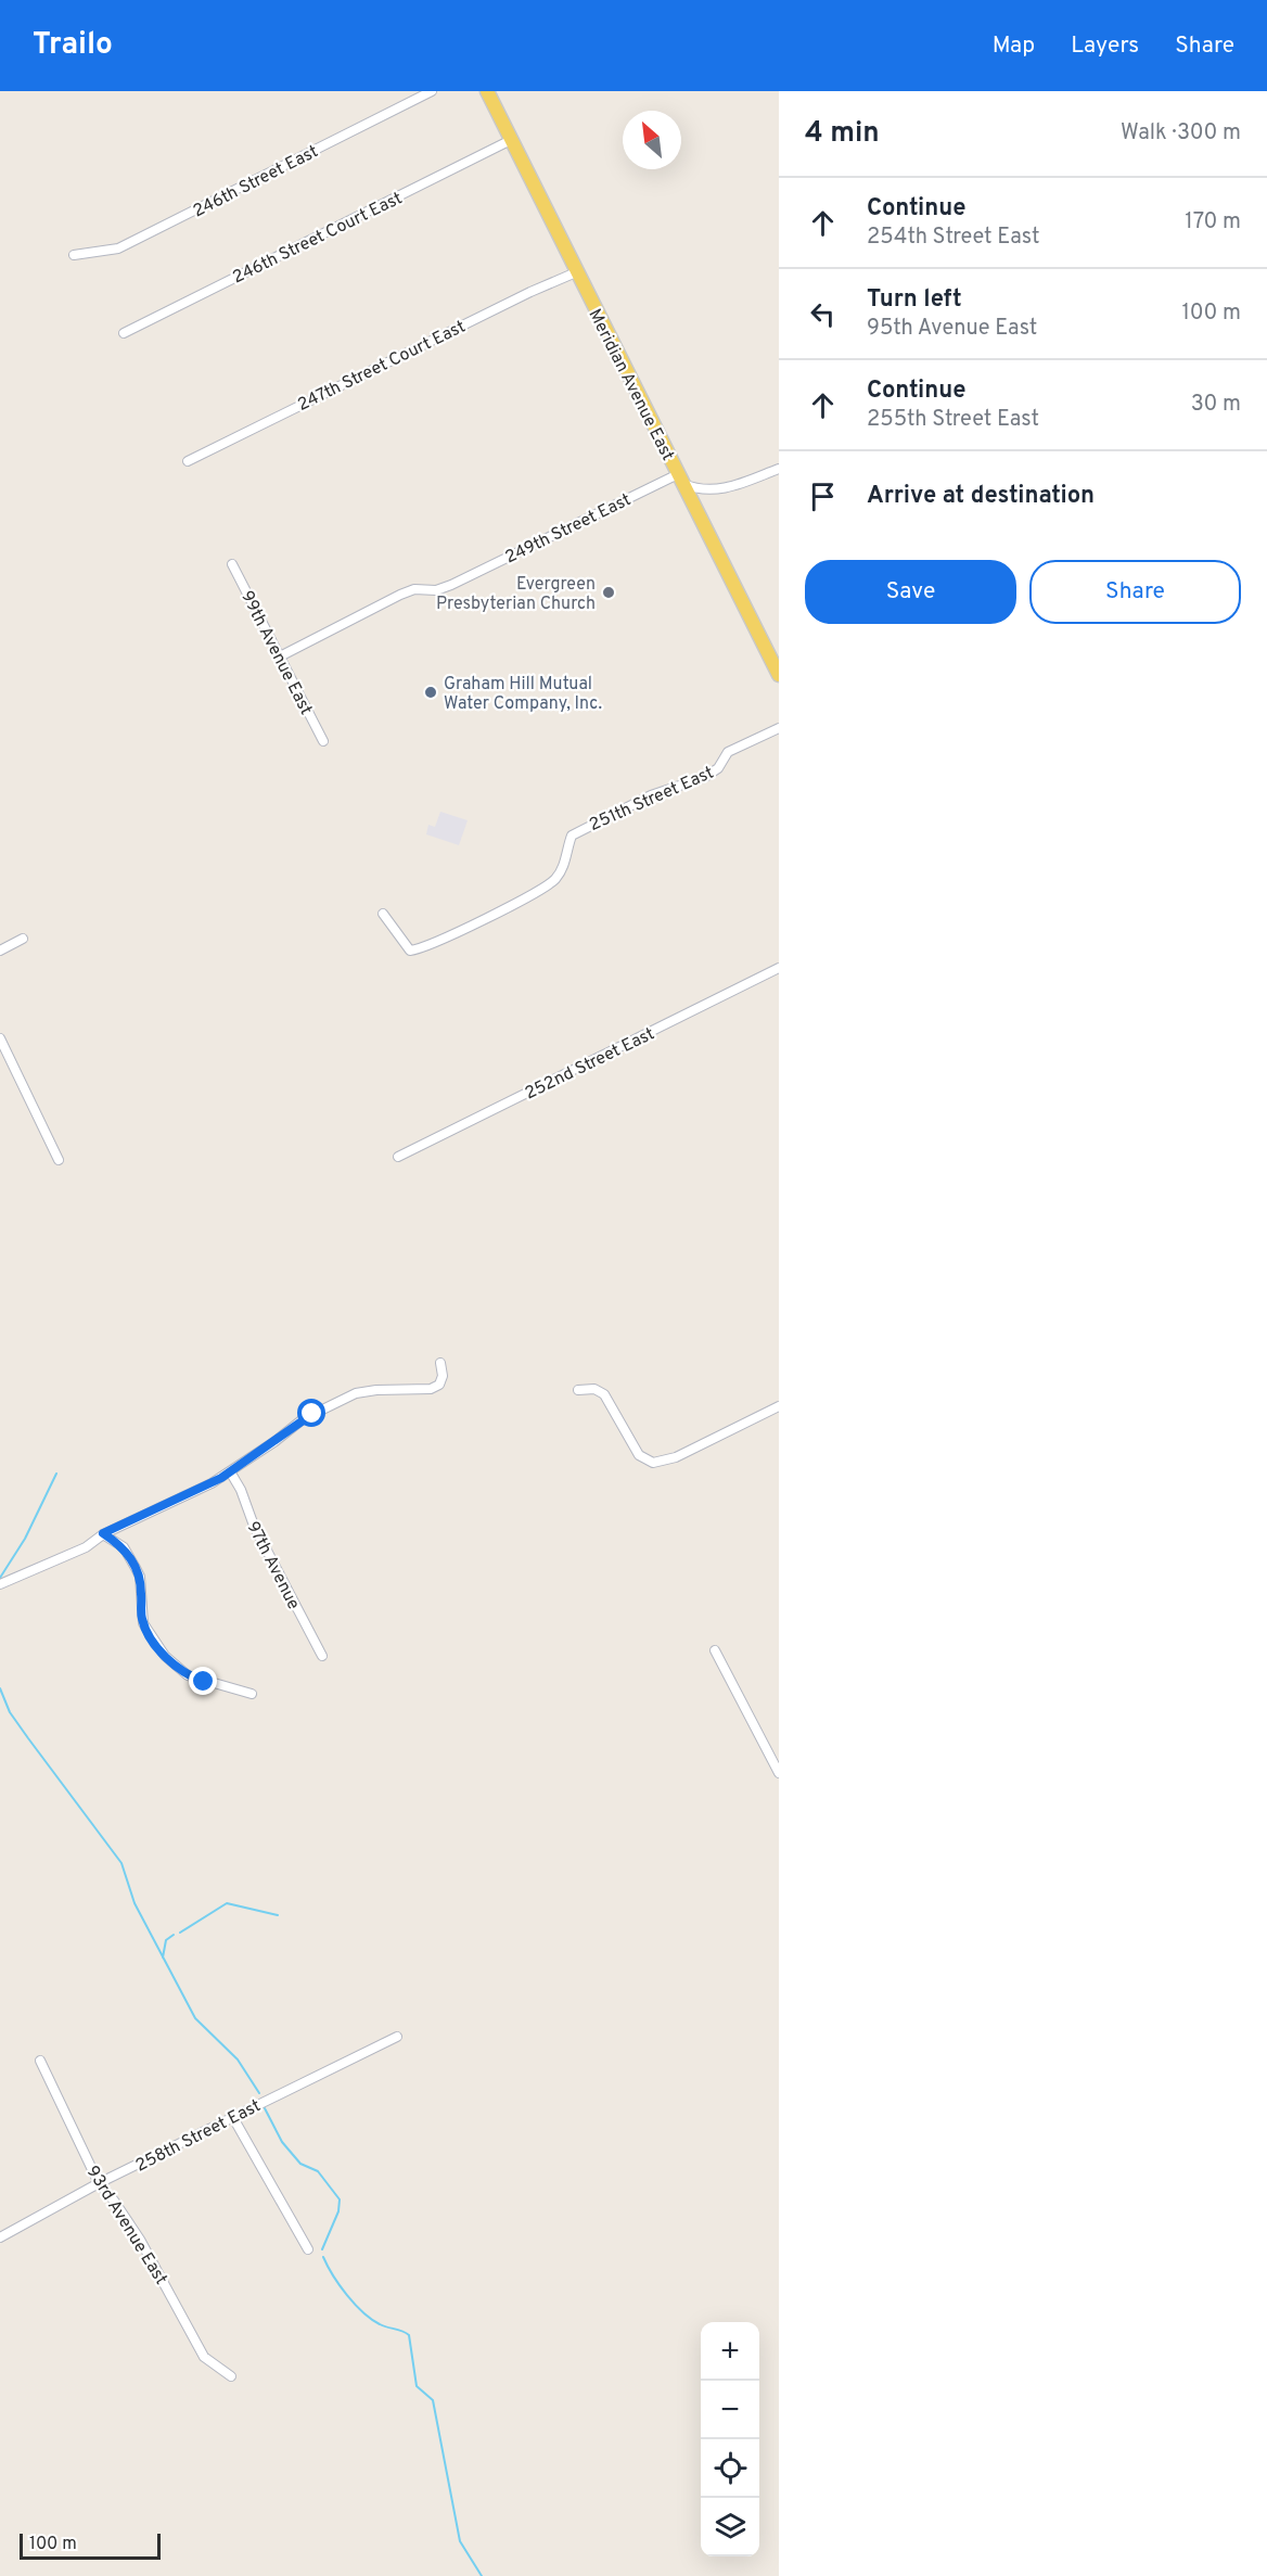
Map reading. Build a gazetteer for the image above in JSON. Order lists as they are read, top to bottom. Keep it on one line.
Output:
{"streets":{"main road":["Meridian Avenue East"],"street":["246th Street East","246th Street Court East","247th Street Court East","249th Street East","99th Avenue East","251th Street East","252nd Street East","97th Avenue","258th Street East","93rd Avenue East"]},"crossings":[["246th Street Court East","Meridian Avenue East"],["247th Street Court East","Meridian Avenue East"],["Meridian Avenue East","249th Street East"],["249th Street East","99th Avenue East"],["258th Street East","93rd Avenue East"]],"places":["Evergreen Presbyterian Church","Graham Hill Mutual Water Company, Inc."],"scale_bar":"100 m","north":"top left","page":{"header":"Trailo","nav":["Map","Layers","Share"],"heading":["4 min","Walk · 300 m"],"list":[["Continue","254th Street East","170 m"],["Turn left","95th Avenue East","100 m"],["Continue","255th Street East","30 m"],"Arrive at destination"],"buttons":["Save","Share"],"map_buttons":["+","−"],"scale":"100 m"}}
